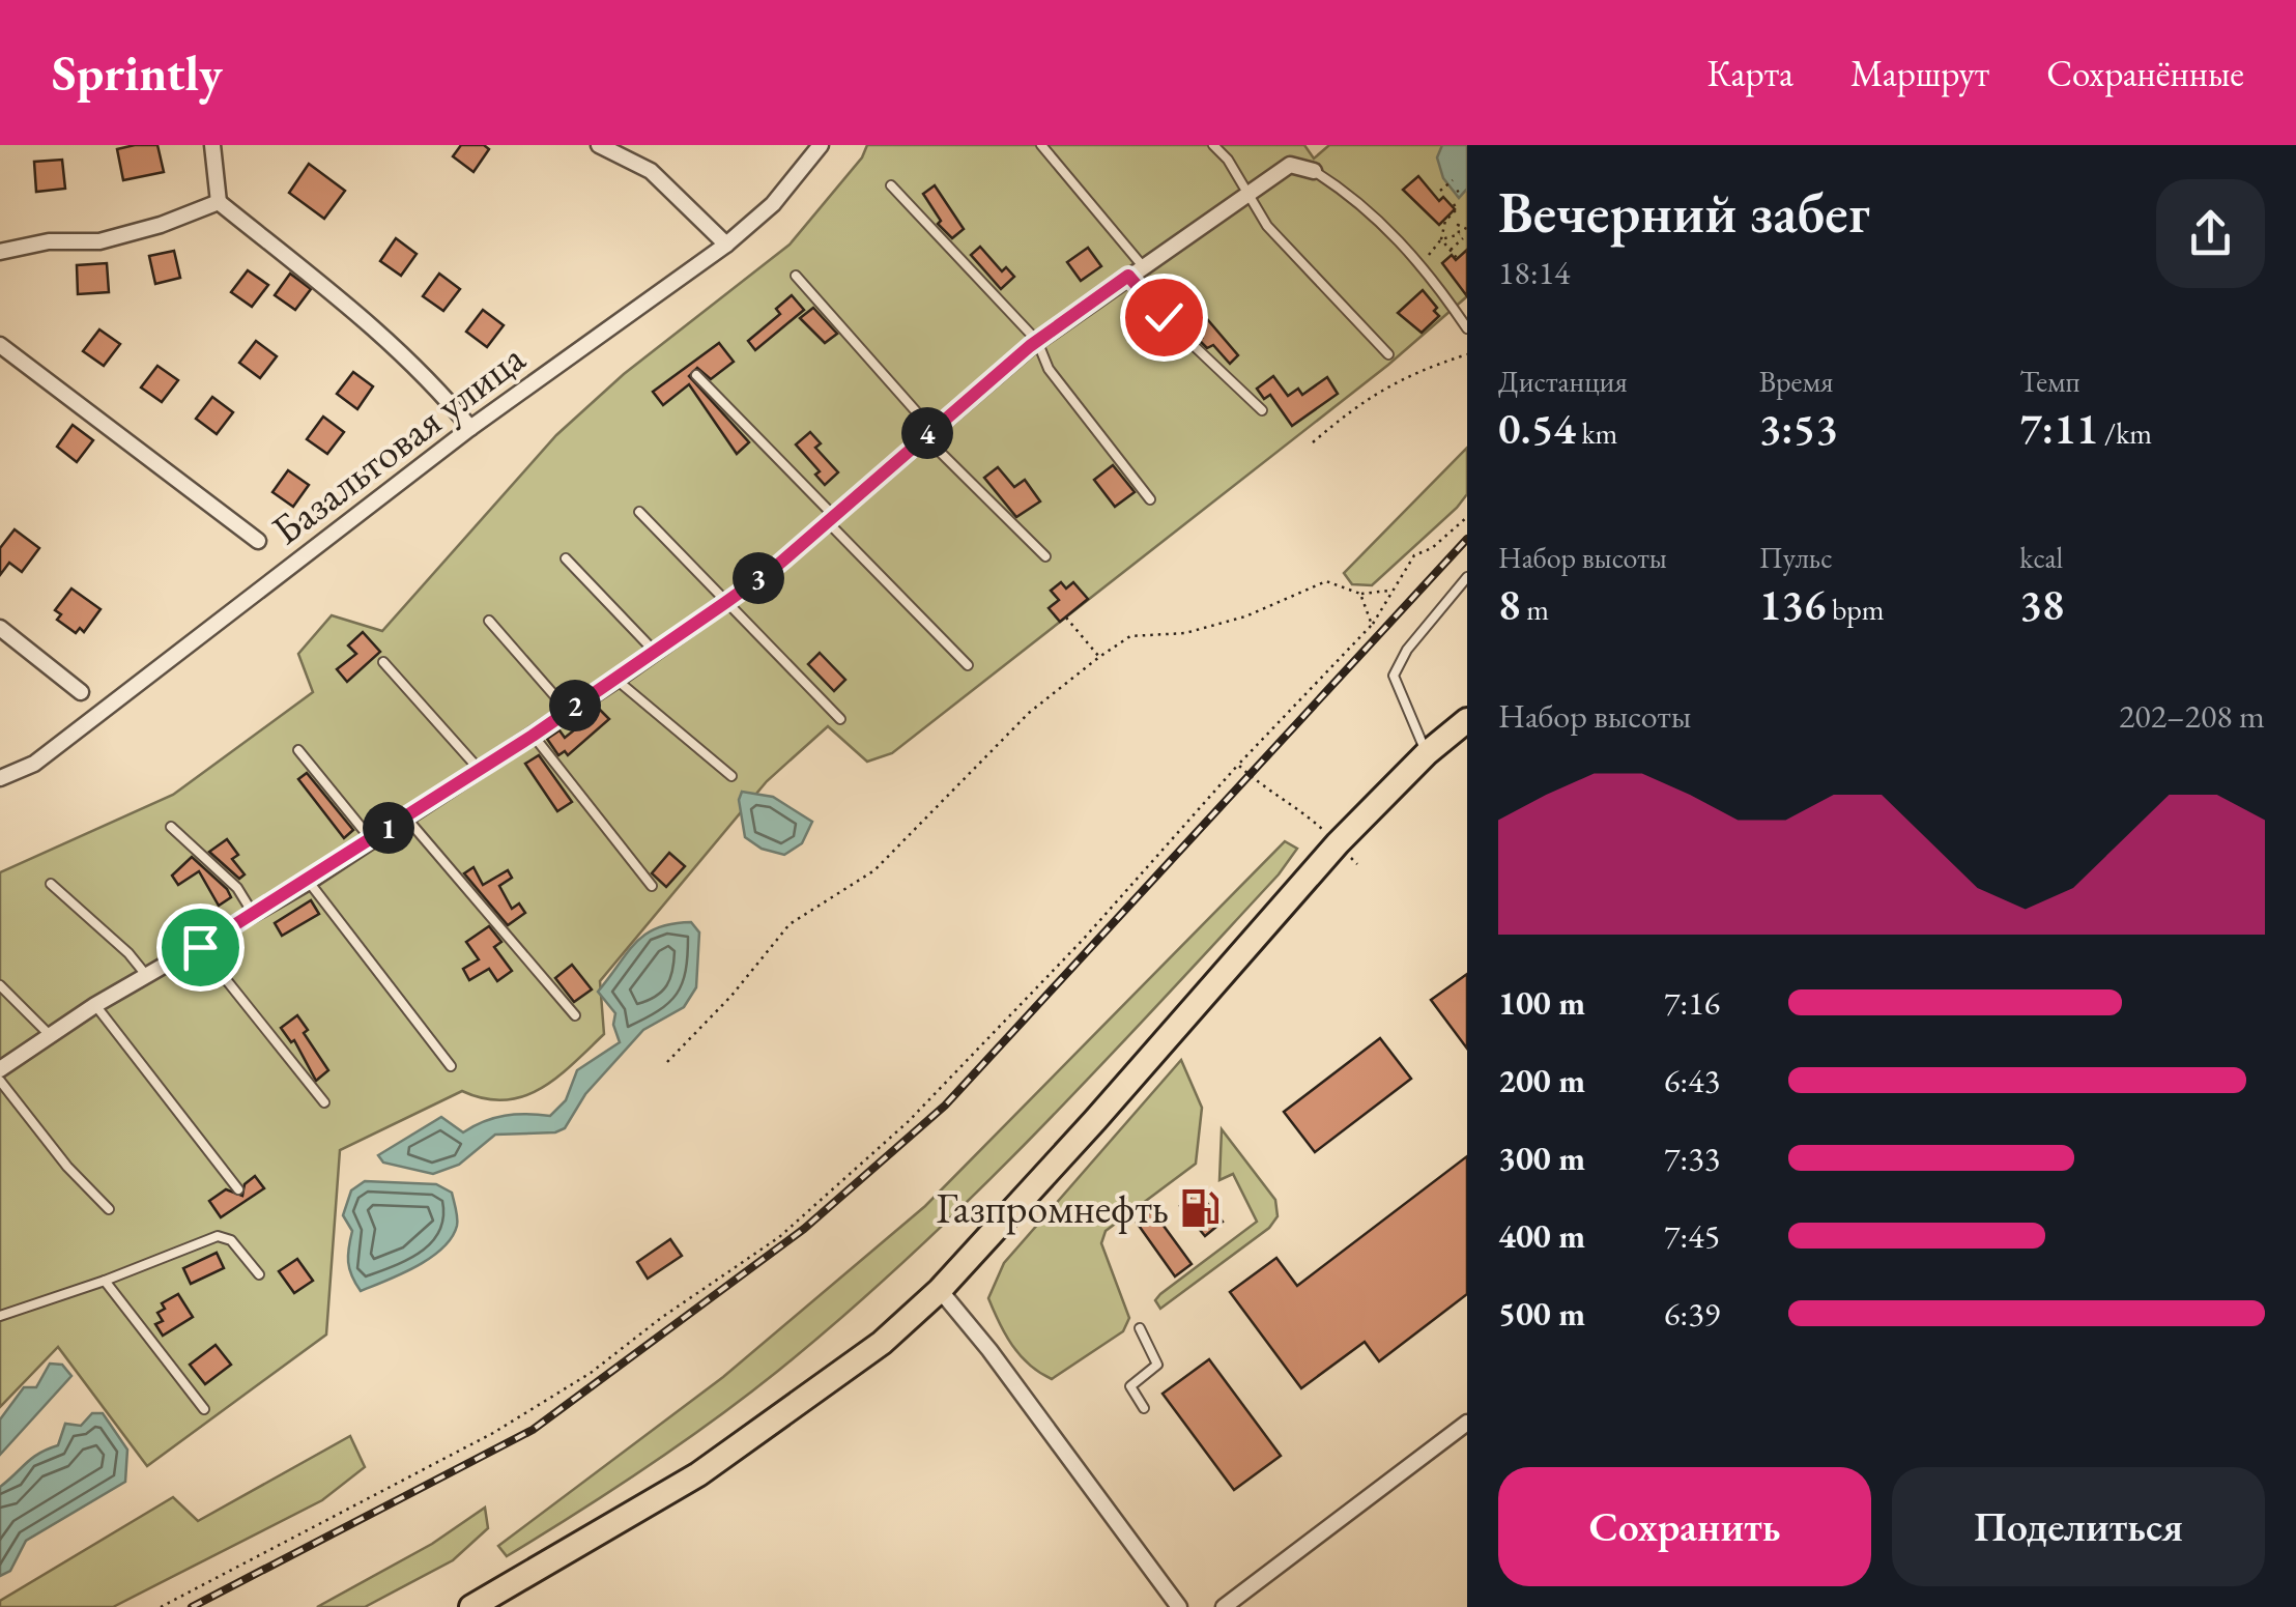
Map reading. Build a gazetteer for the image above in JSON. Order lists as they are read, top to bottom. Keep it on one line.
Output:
{"streets":{"street":["Базальтовая улица"]},"places":{"fuel station":["Газпромнефть"]},"page":{"header":"Sprintly","nav":["Карта","Маршрут","Сохранённые"],"heading":["Вечерний забег","18:14"],"stats":[["Дистанция","0.54 km"],["Время","3:53"],["Темп","7:11 /km"],["Набор высоты","8 m"],["Пульс","136 bpm"],["kcal","38"]],"pins":["4","3","2","1"],"chart":["Набор высоты","202–208 m"],"list":[{"name":"100 m","note":"7:16"},{"name":"200 m","note":"6:43"},{"name":"300 m","note":"7:33"},{"name":"400 m","note":"7:45"},{"name":"500 m","note":"6:39"}],"buttons":["Сохранить","Поделиться"]}}
